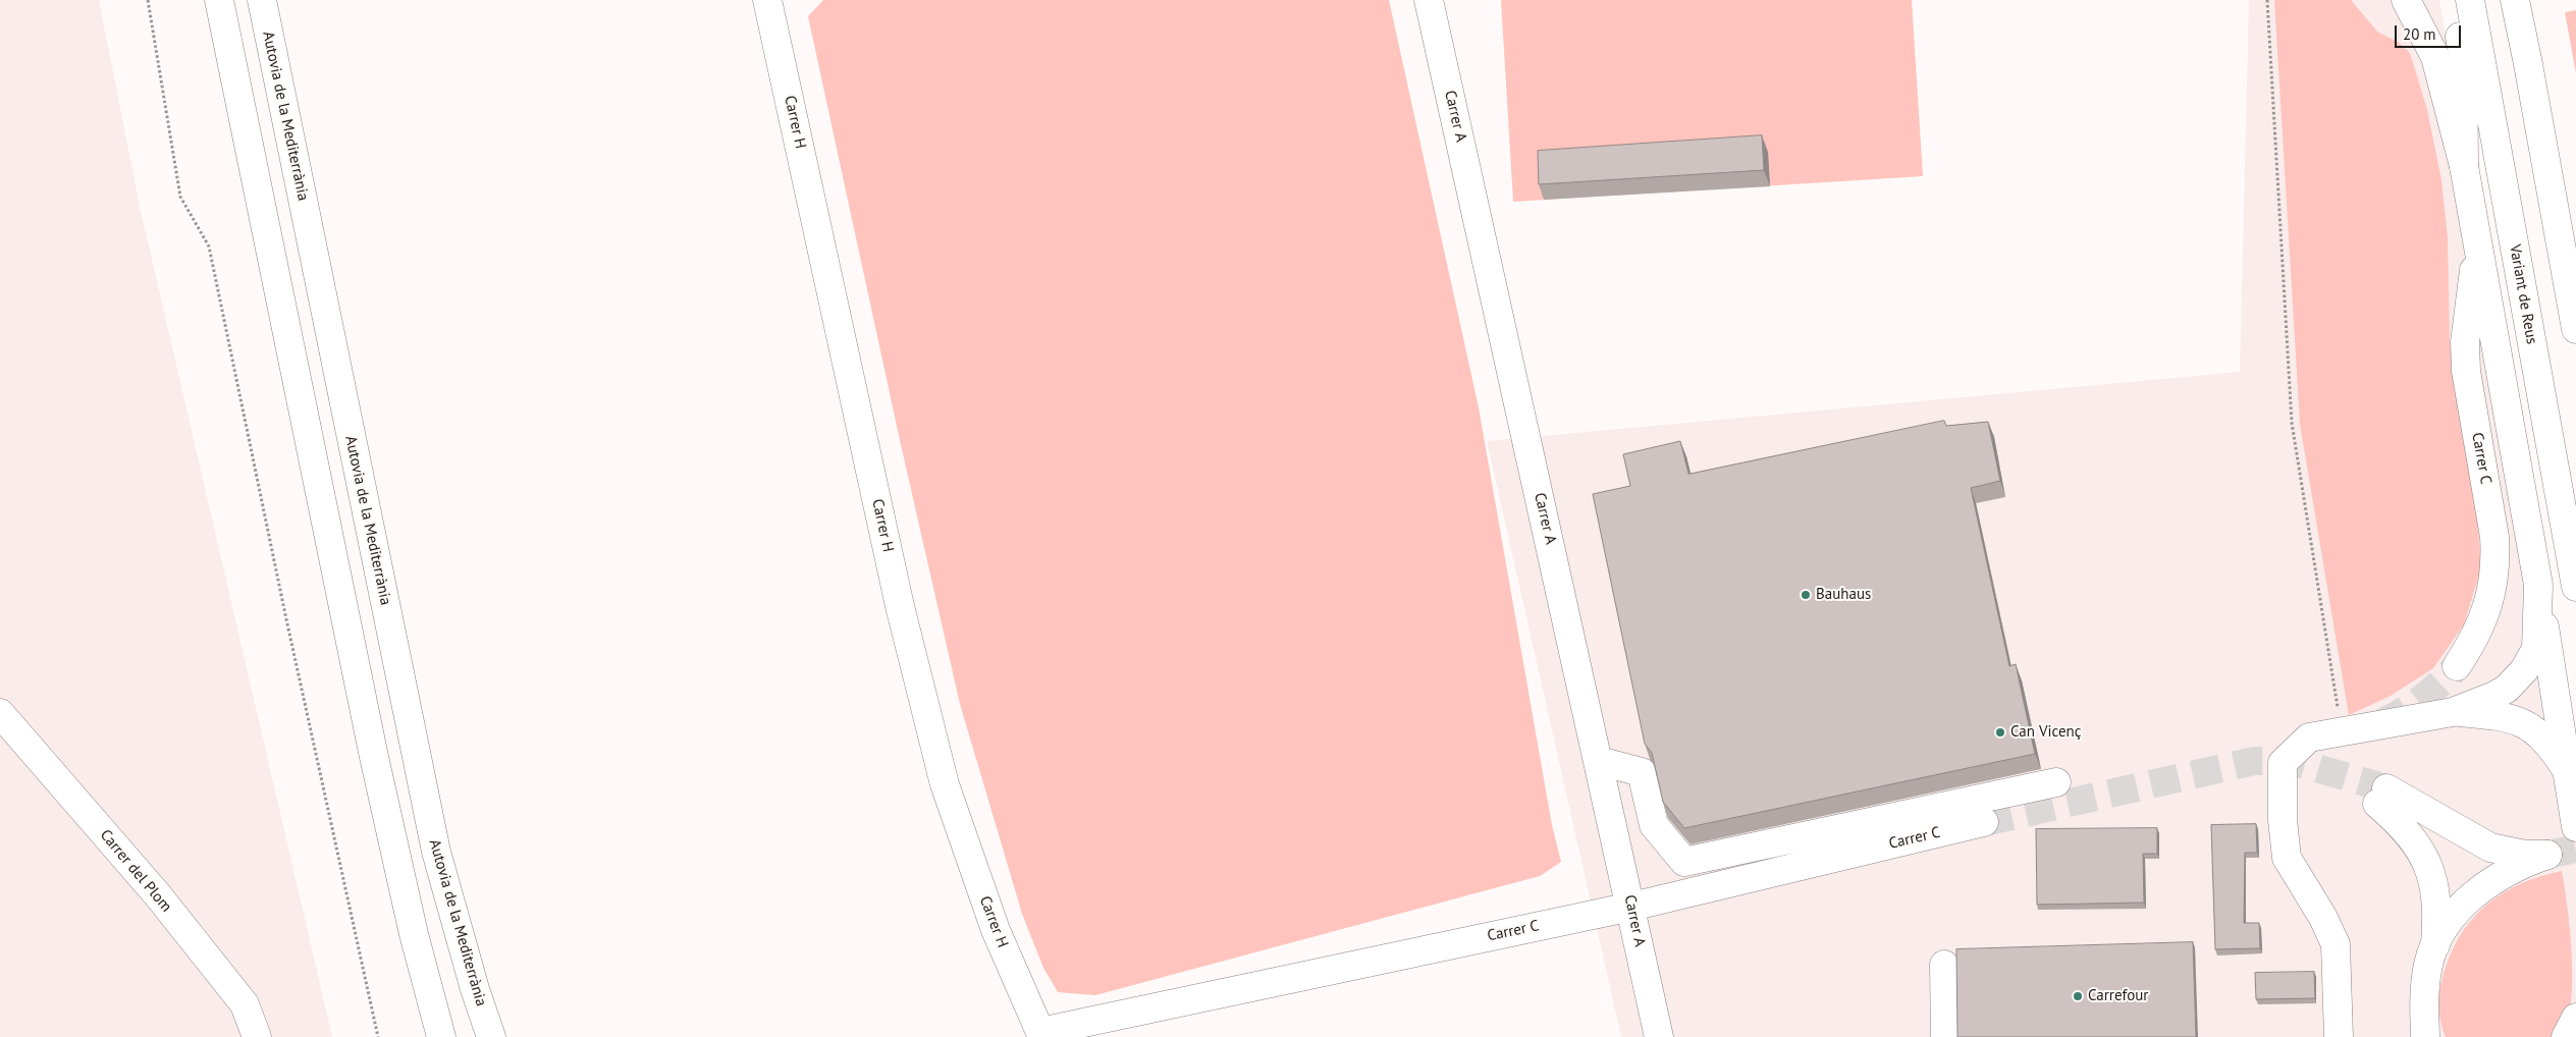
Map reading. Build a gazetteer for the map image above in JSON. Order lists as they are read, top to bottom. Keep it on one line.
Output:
{"streets":{"main road":["Autovia de la Mediterrània","Carrer A","Carrer H","Variant de Reus","Carrer C","Carrer del Plom"]},"crossings":[["Carrer A","Carrer C"],["Carrer H","Carrer C"]],"places":["Bauhaus","Can Vicenç","Carrefour"],"scale_bar":"20 m"}
